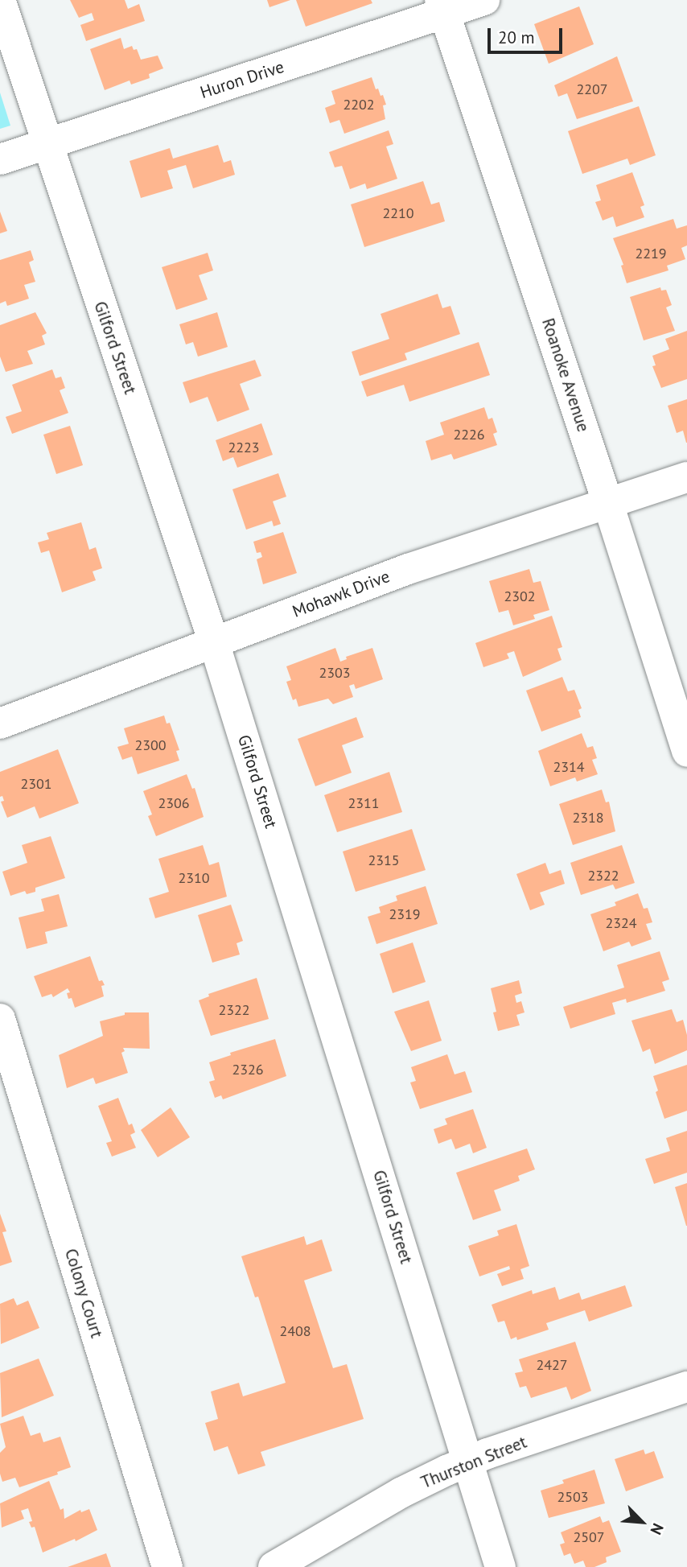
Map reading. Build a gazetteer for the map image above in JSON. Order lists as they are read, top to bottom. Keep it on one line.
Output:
{"streets":{"street":["Huron Drive","Gilford Street","Roanoke Avenue","Mohawk Drive","Colony Court","Thurston Street"]},"crossings":[["Huron Drive","Gilford Street"],["Huron Drive","Roanoke Avenue"],["Gilford Street","Mohawk Drive"],["Gilford Street","Thurston Street"],["Roanoke Avenue","Mohawk Drive"]],"house_numbers":["2207","2202","2210","2219","2226","2223","2302","2303","2300","2314","2301","2306","2311","2318","2315","2322","2310","2319","2324","2322","2326","2408","2427","2503","2507"],"scale_bar":"20 m","north":"bottom right"}
